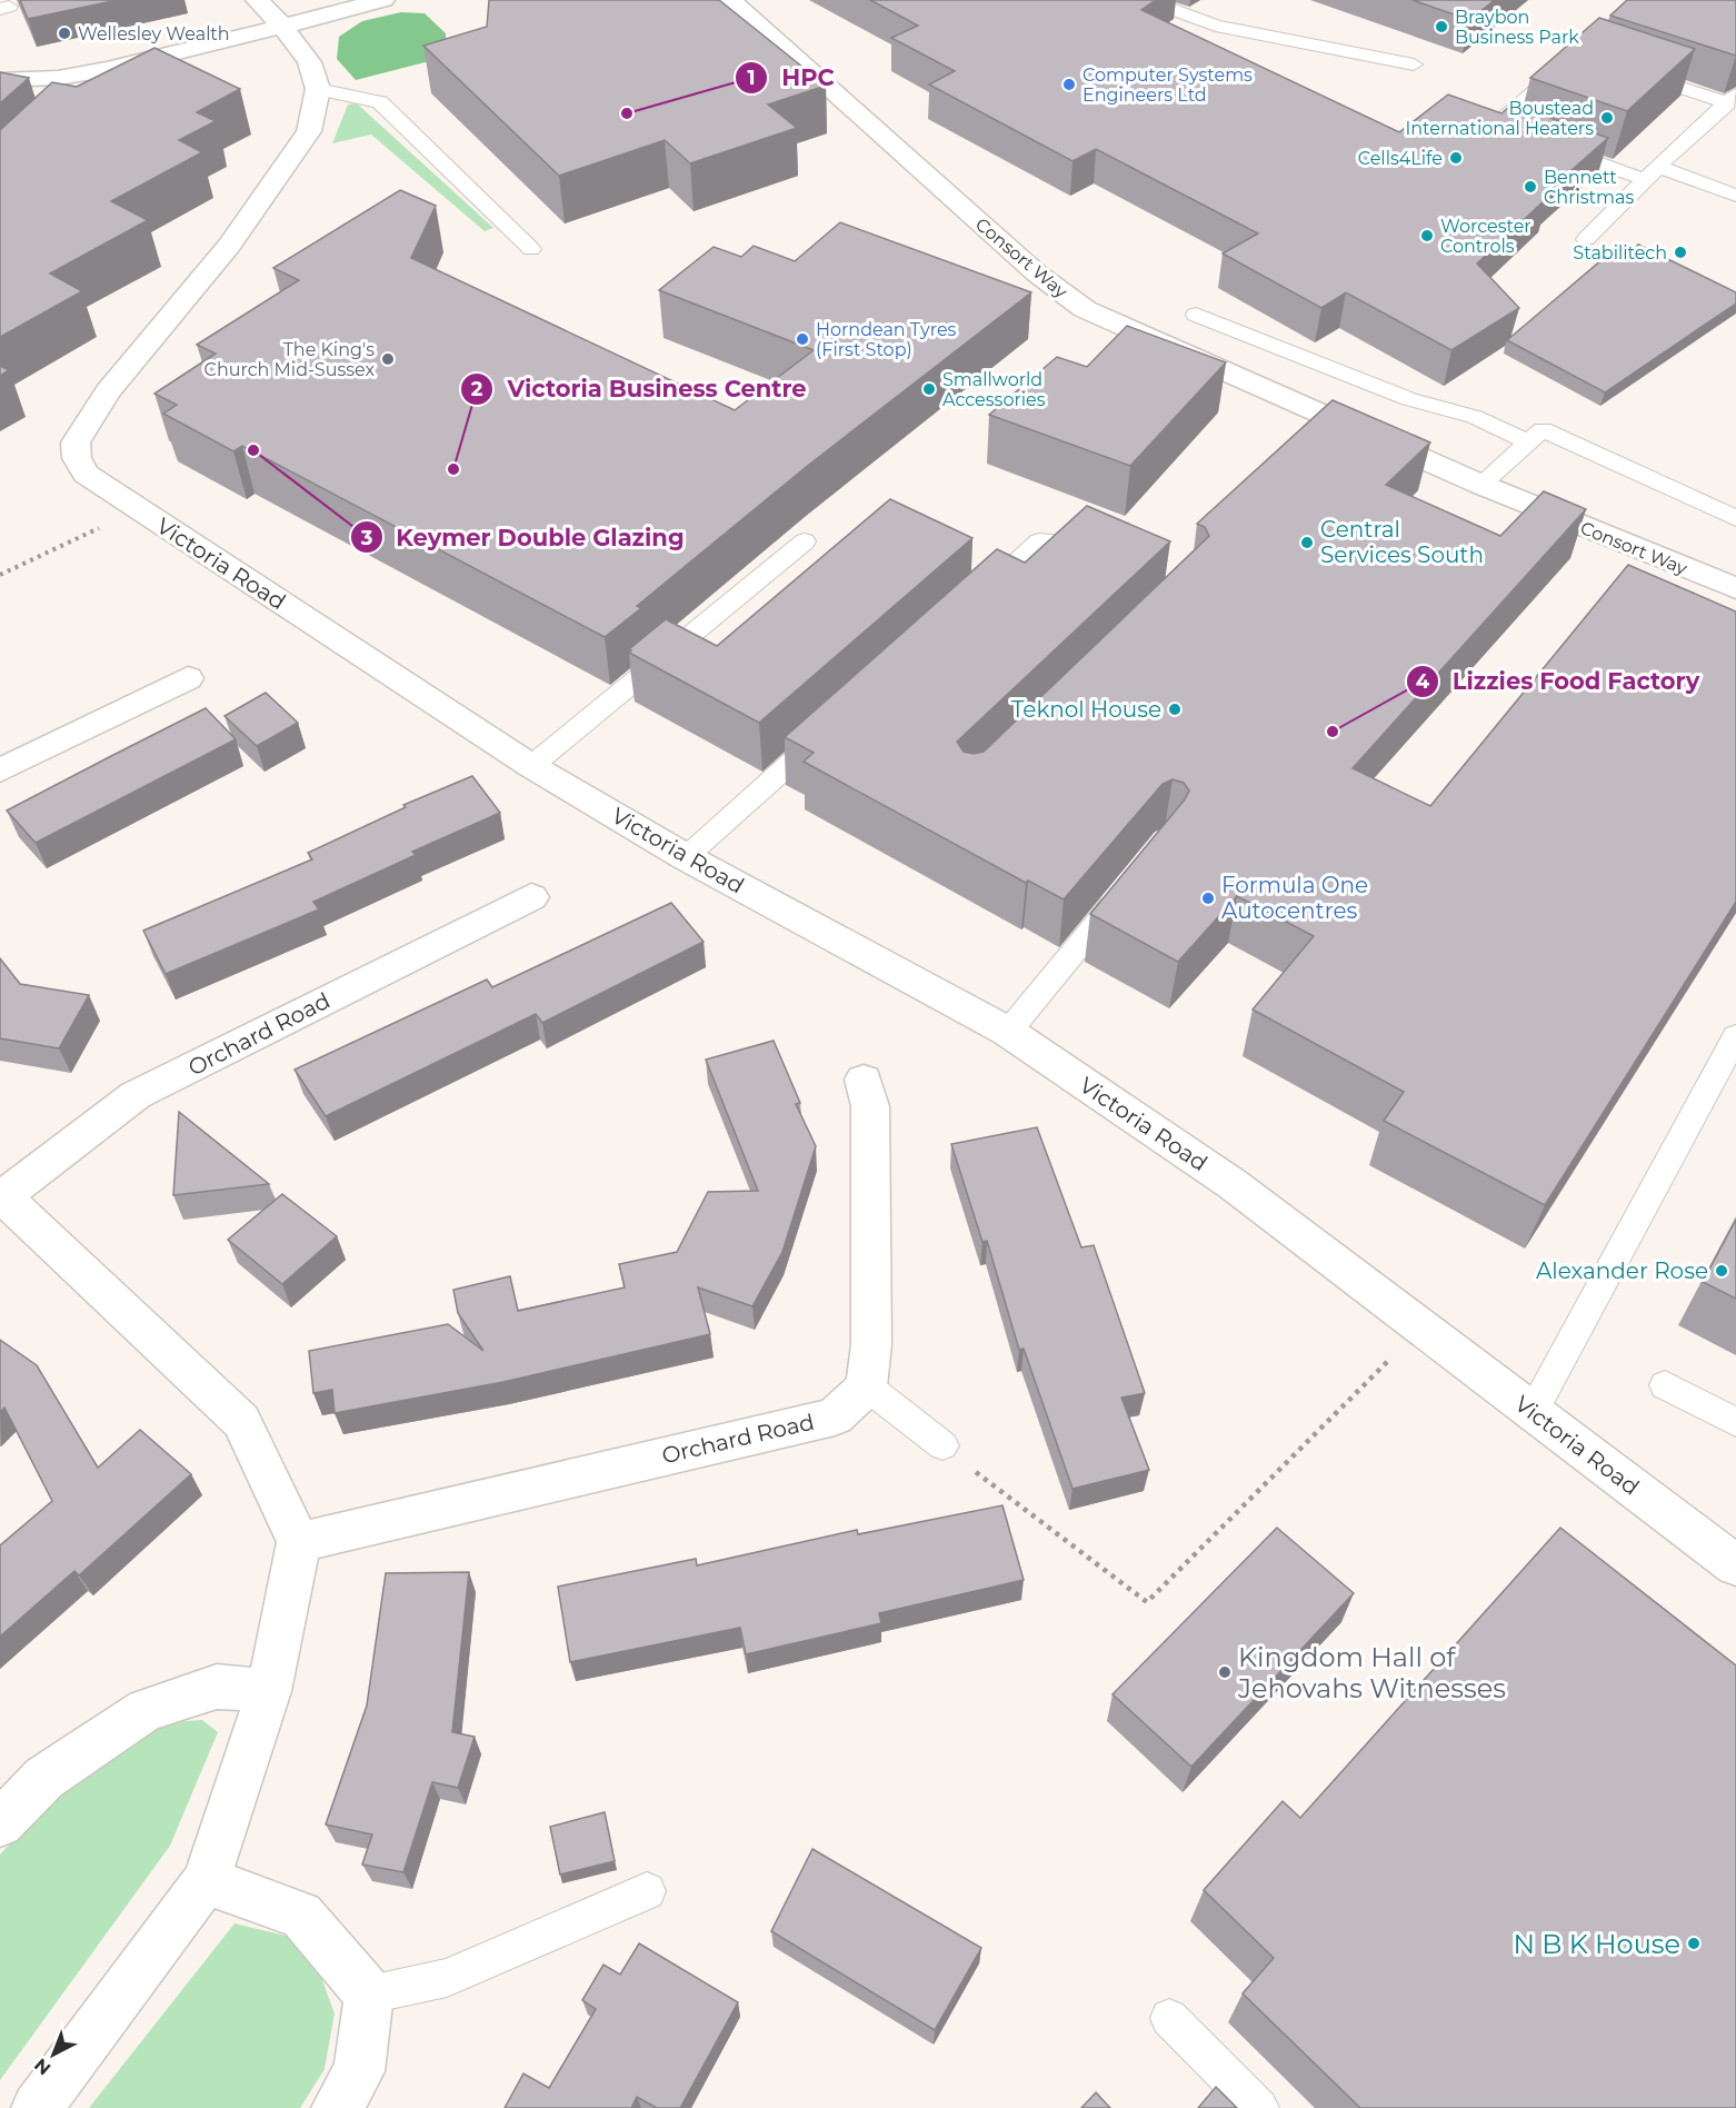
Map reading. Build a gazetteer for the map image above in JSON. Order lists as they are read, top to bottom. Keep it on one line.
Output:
{"streets":{"street":["Consort Way","Victoria Road","Orchard Road"]},"places":["Braybon Business Park","Wellesley Wealth","Computer Systems Engineers Ltd","HPC","Boustead International Heaters","Cells4Life","Bennett Christmas","Worcester Controls","Stabilitech","Horndean Tyres (First Stop)","The King's Church Mid-Sussex","Smallworld Accessories","Keymer Double Glazing","Victoria Business Centre","Central Services South","Teknol House","Lizzies Food Factory","Formula One Autocentres","Alexander Rose","Kingdom Hall of Jehovahs Witnesses","N B K House"],"north":"bottom left"}
